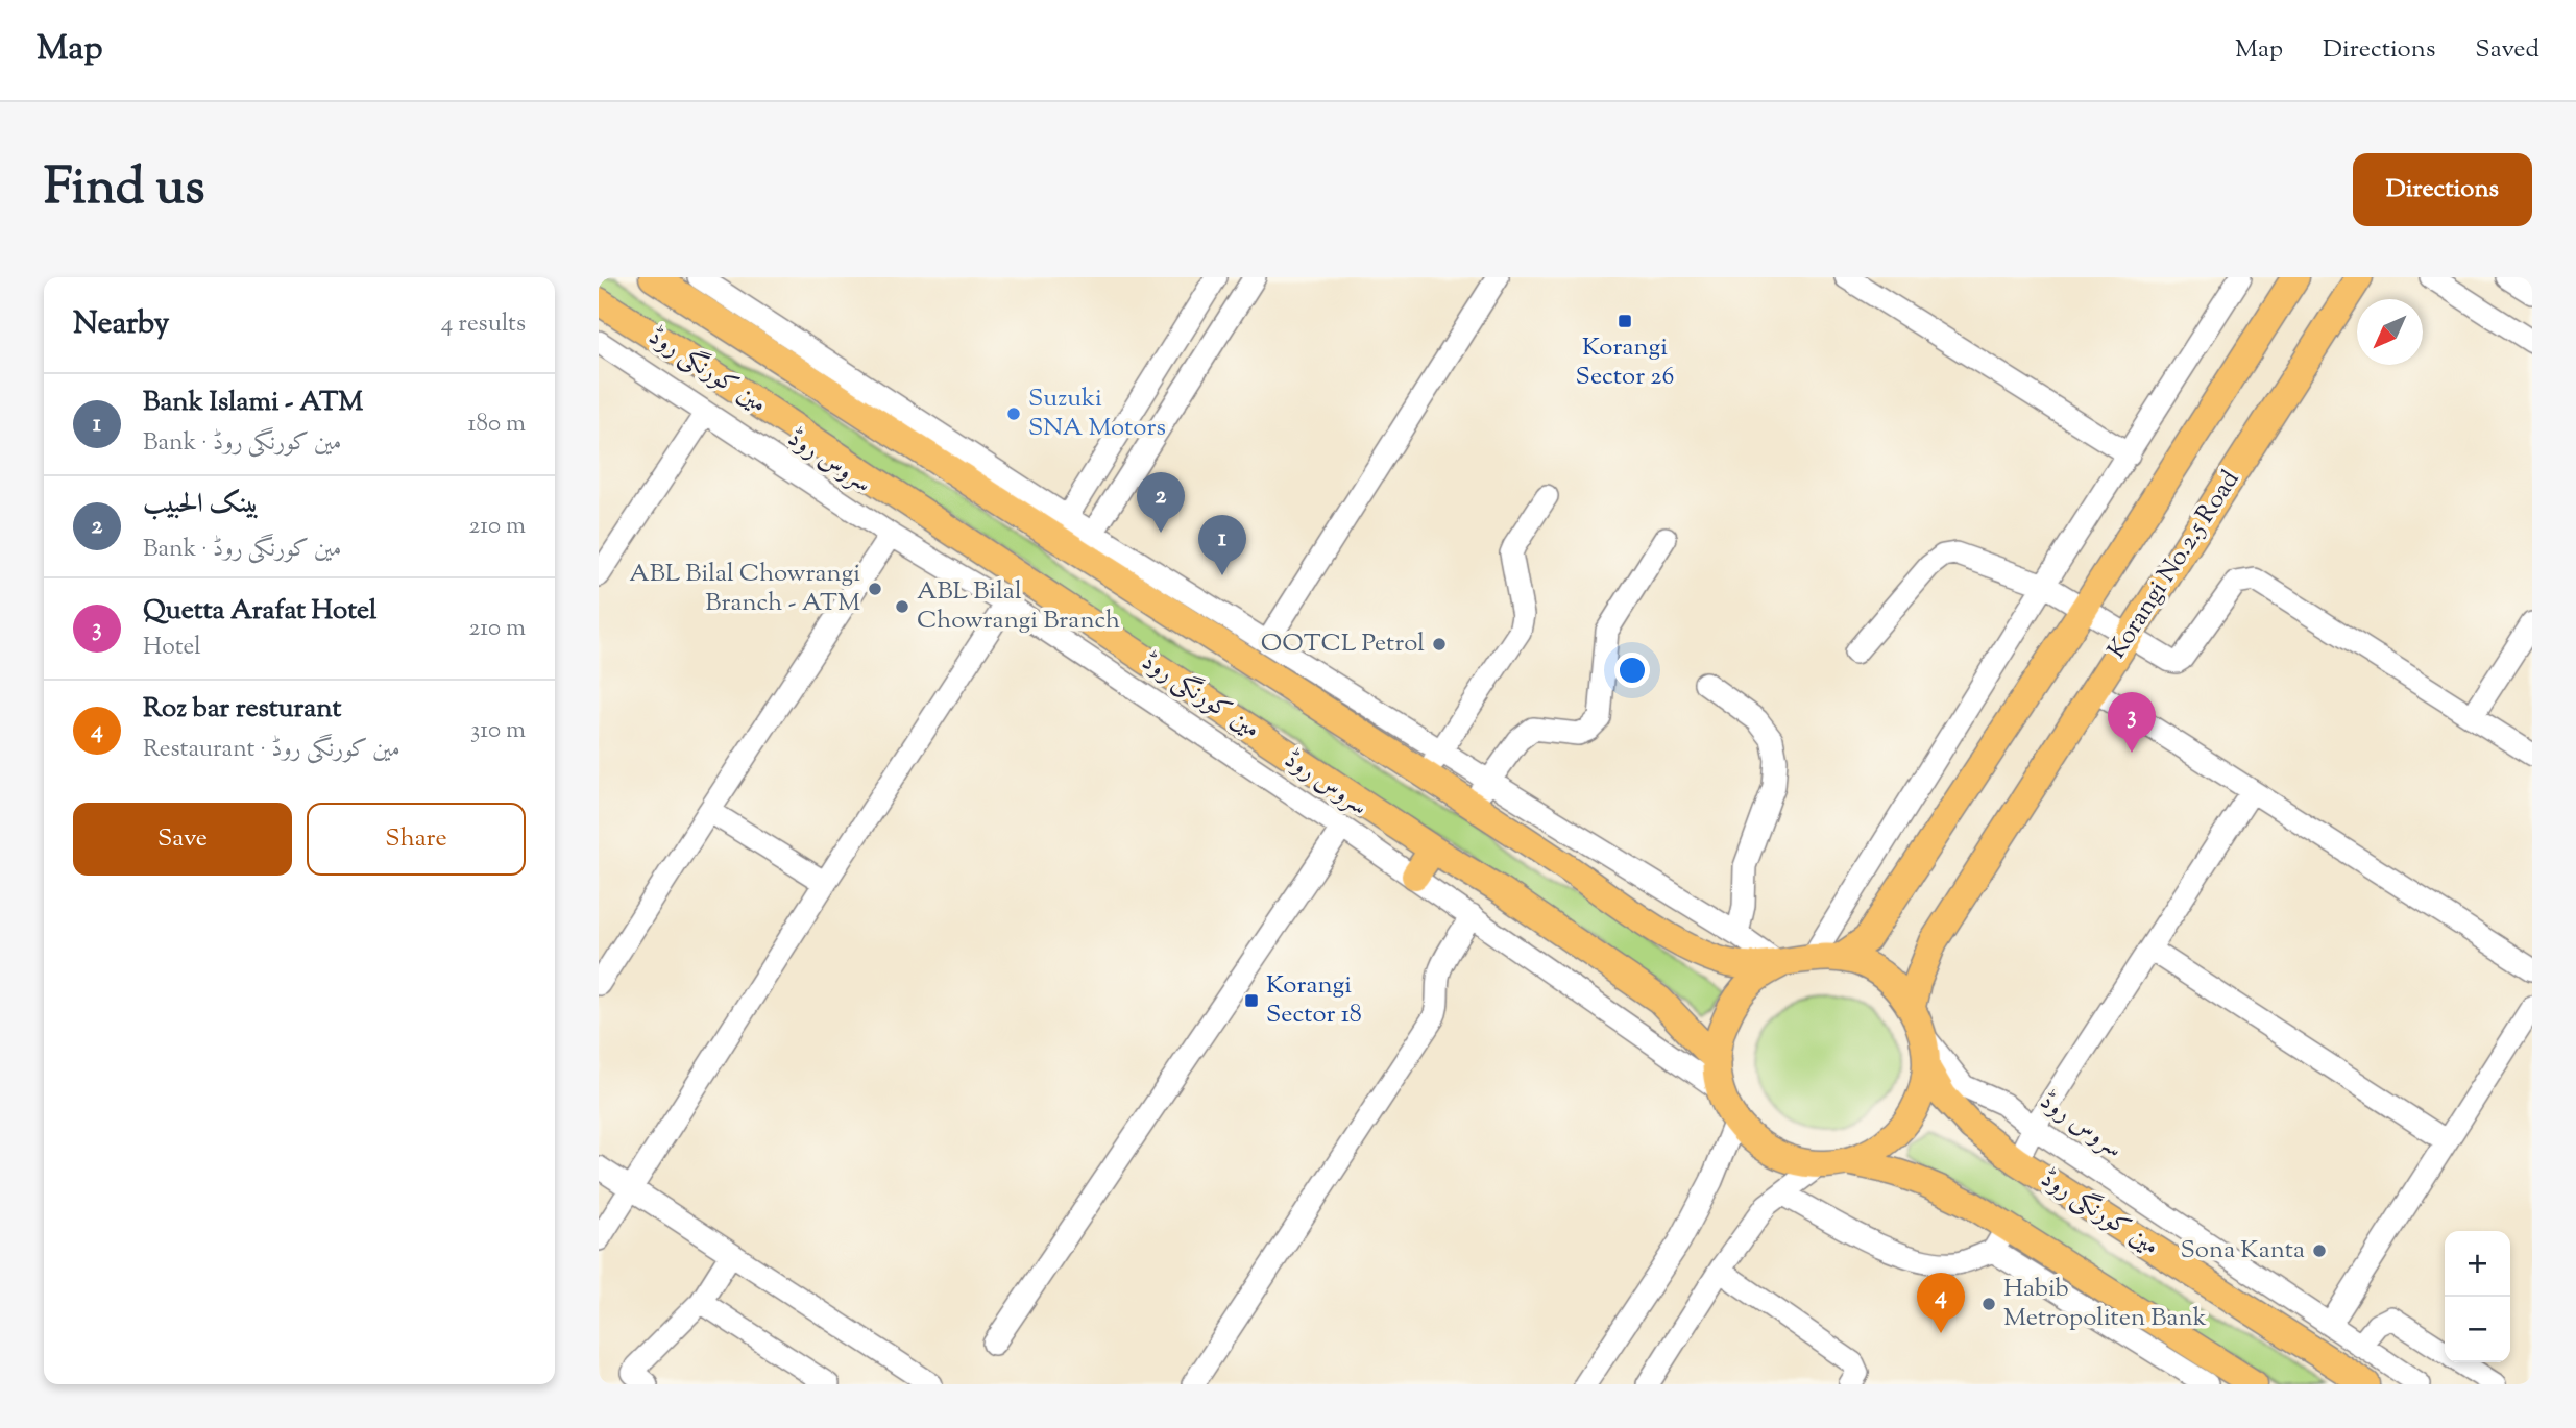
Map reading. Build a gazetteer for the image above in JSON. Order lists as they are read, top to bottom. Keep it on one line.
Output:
{"streets":{"main road":["مین کورنگی روڈ","Korangi No.2.5 Road"],"street":["سروس روڈ"]},"crossings":[["مین کورنگی روڈ","سروس روڈ"],["مین کورنگی روڈ","Korangi No.2.5 Road"],["سروس روڈ","Korangi No.2.5 Road"]],"places":{"transit":["Korangi Sector 26","Korangi Sector 18"],"other":["Suzuki SNA Motors","ABL Bilal Chowrangi Branch - ATM","ABL Bilal Chowrangi Branch","OOTCL Petrol","Sona Kanta","Habib Metropoliten Bank"]},"north":"bottom left","page":{"header":"Map","nav":["Map","Directions","Saved"],"title":"Find us","buttons":["Directions",["Save","Share"]],"heading":["Nearby","4 results"],"list":[{"mark":"1","name":"Bank Islami - ATM","note":"Bank · مین کورنگی روڈ","value":"180 m"},{"mark":"2","name":"بينک الحبيب","note":"Bank · مین کورنگی روڈ","value":"210 m"},{"mark":"3","name":"Quetta Arafat Hotel","note":"Hotel","value":"210 m"},{"mark":"4","name":"Roz bar resturant","note":"Restaurant · مین کورنگی روڈ","value":"310 m"}],"pins":["2","1","3","4"],"map_buttons":["+","−"]}}
